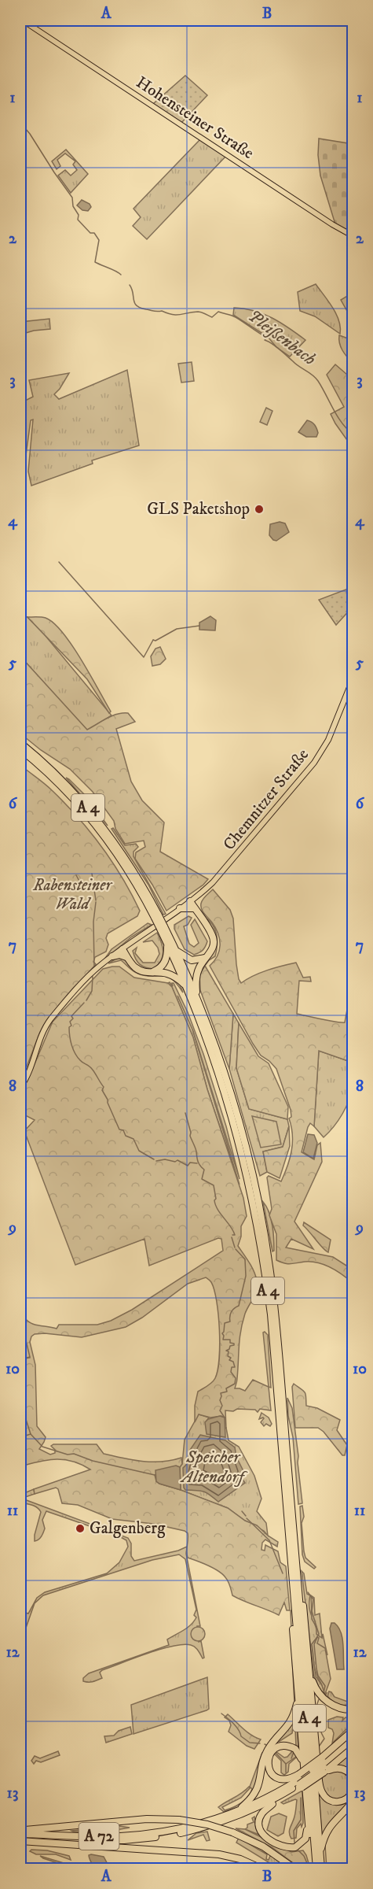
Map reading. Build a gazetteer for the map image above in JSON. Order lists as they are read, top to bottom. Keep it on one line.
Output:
{"streets":{"highway":["A 4","A 72"],"main road":["Hohensteiner Straße","Chemnitzer Straße"]},"water":["Pleißenbach","Speicher Altendorf"],"parks":["Rabensteiner Wald"],"places":["GLS Paketshop","Galgenberg"],"grid":{"columns":["A","B"],"rows":["1","2","3","4","5","6","7","8","9","10","11","12","13"]}}
